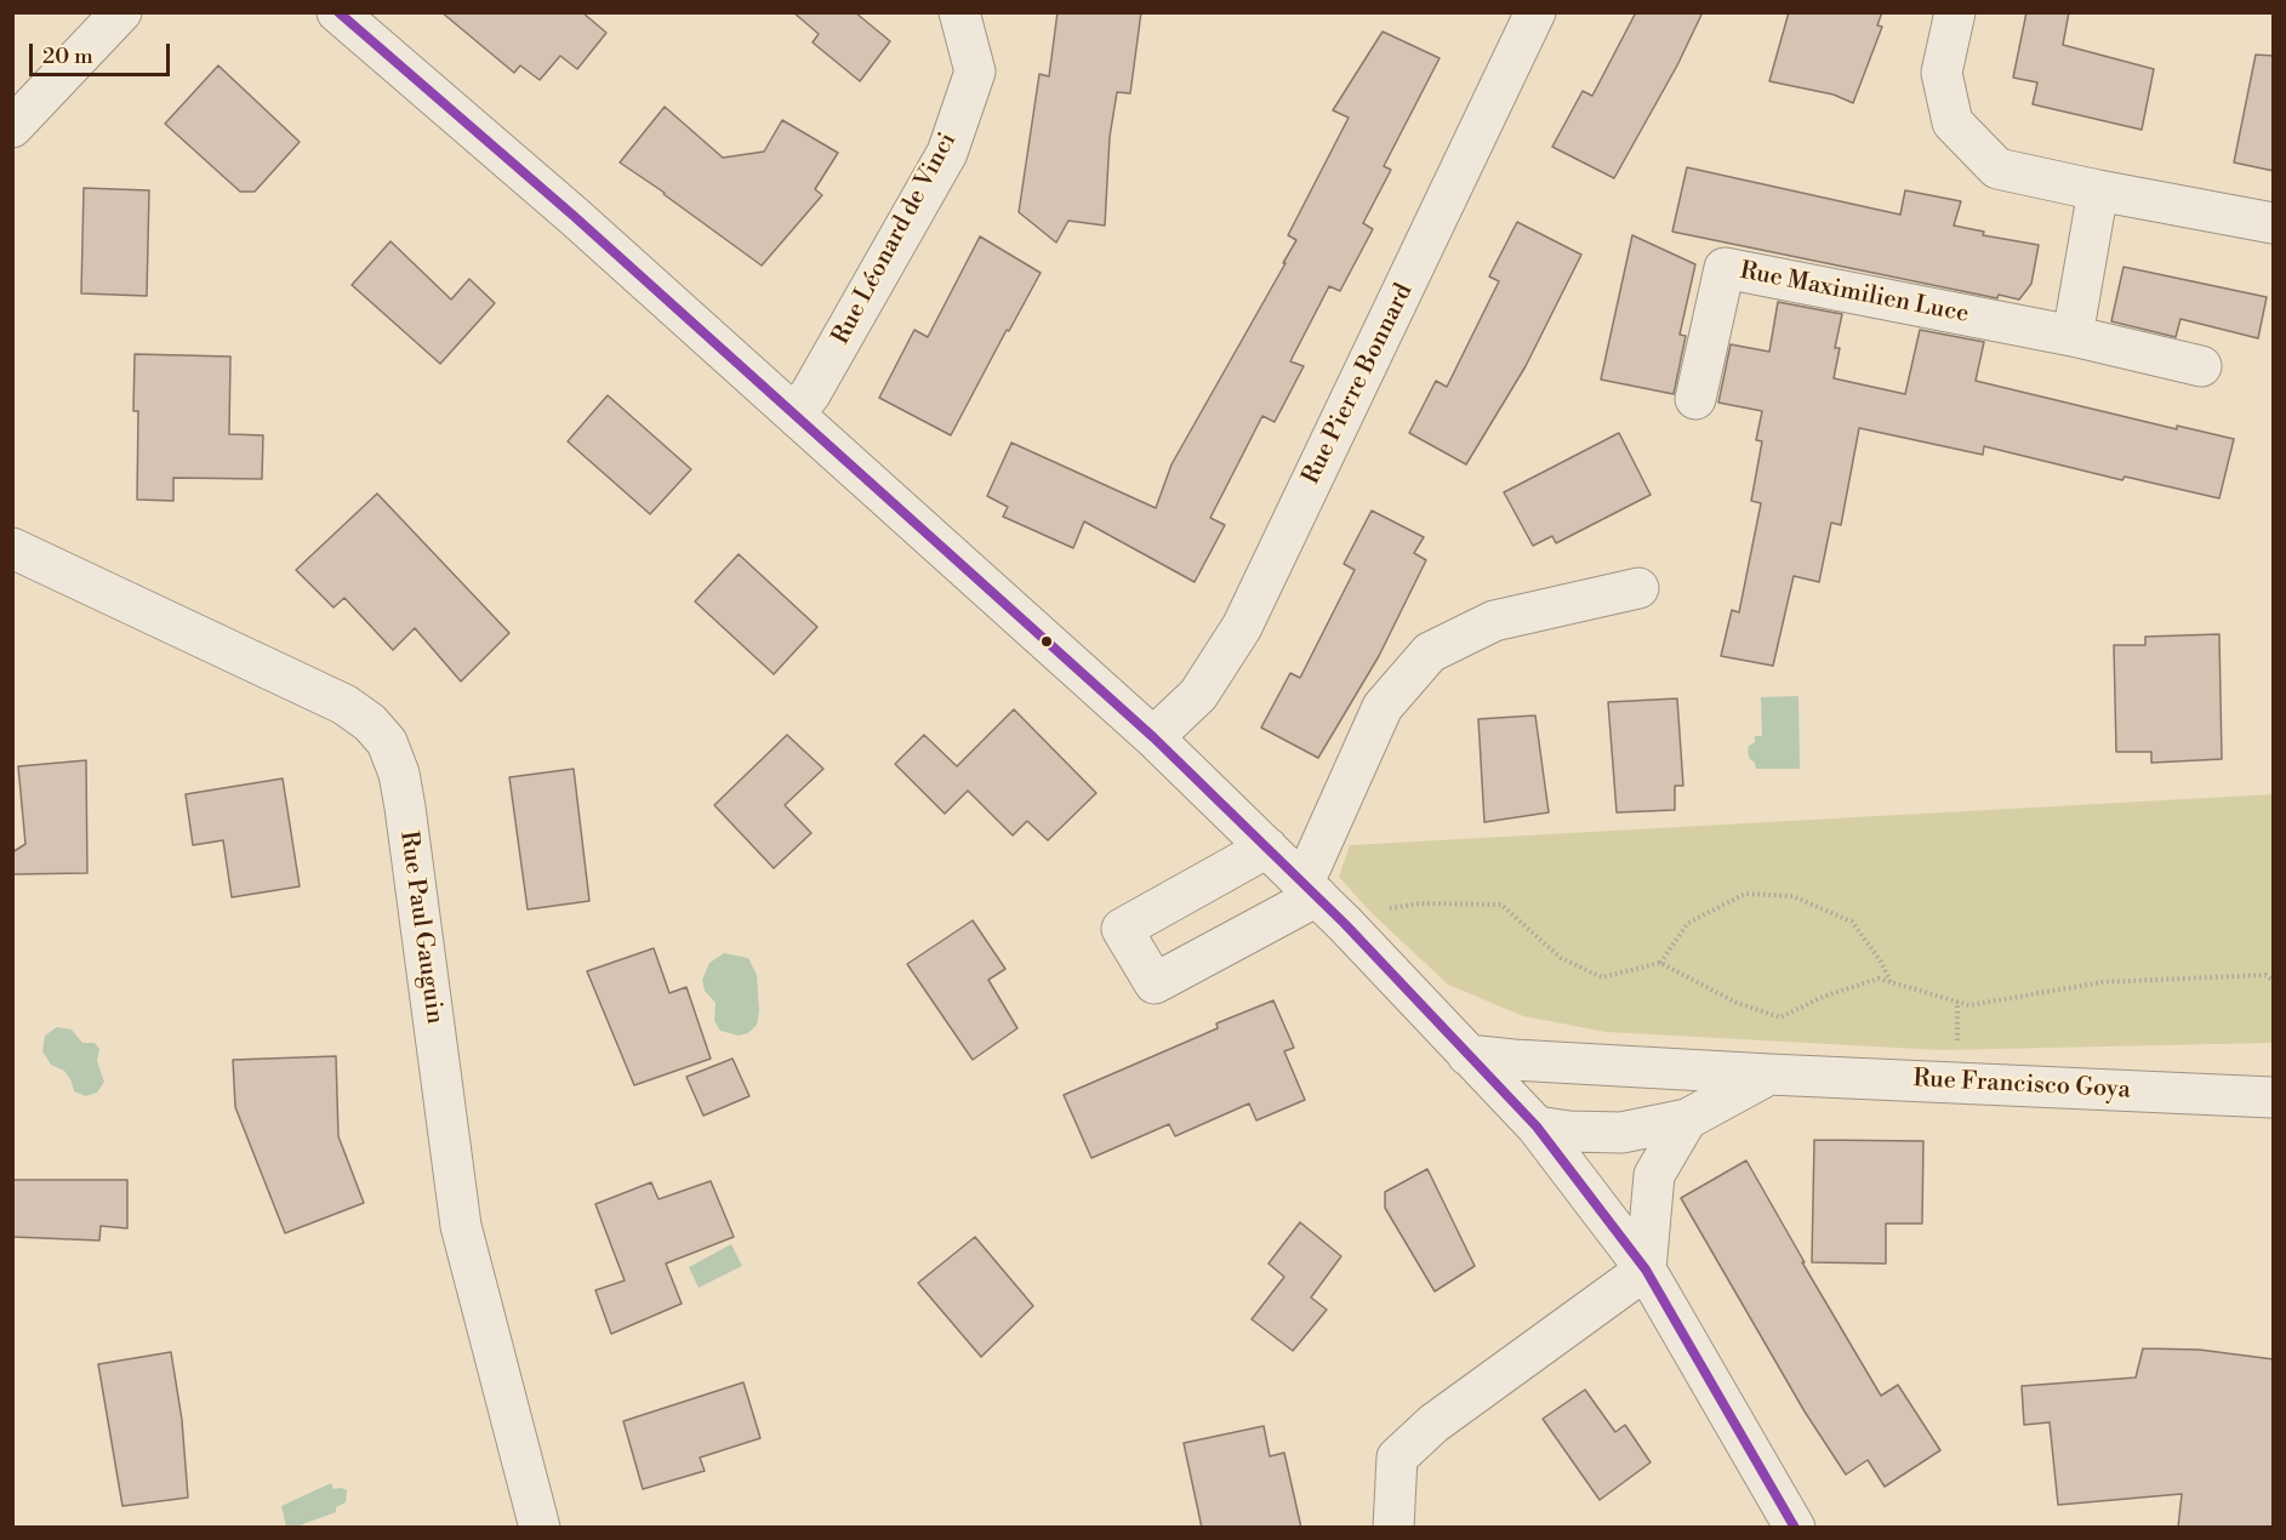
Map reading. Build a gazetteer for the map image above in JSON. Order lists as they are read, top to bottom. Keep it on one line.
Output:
{"streets":{"street":["Rue Léonard de Vinci","Rue Maximilien Luce","Rue Pierre Bonnard","Rue Paul Gauguin","Rue Francisco Goya"]},"scale_bar":"20 m"}
